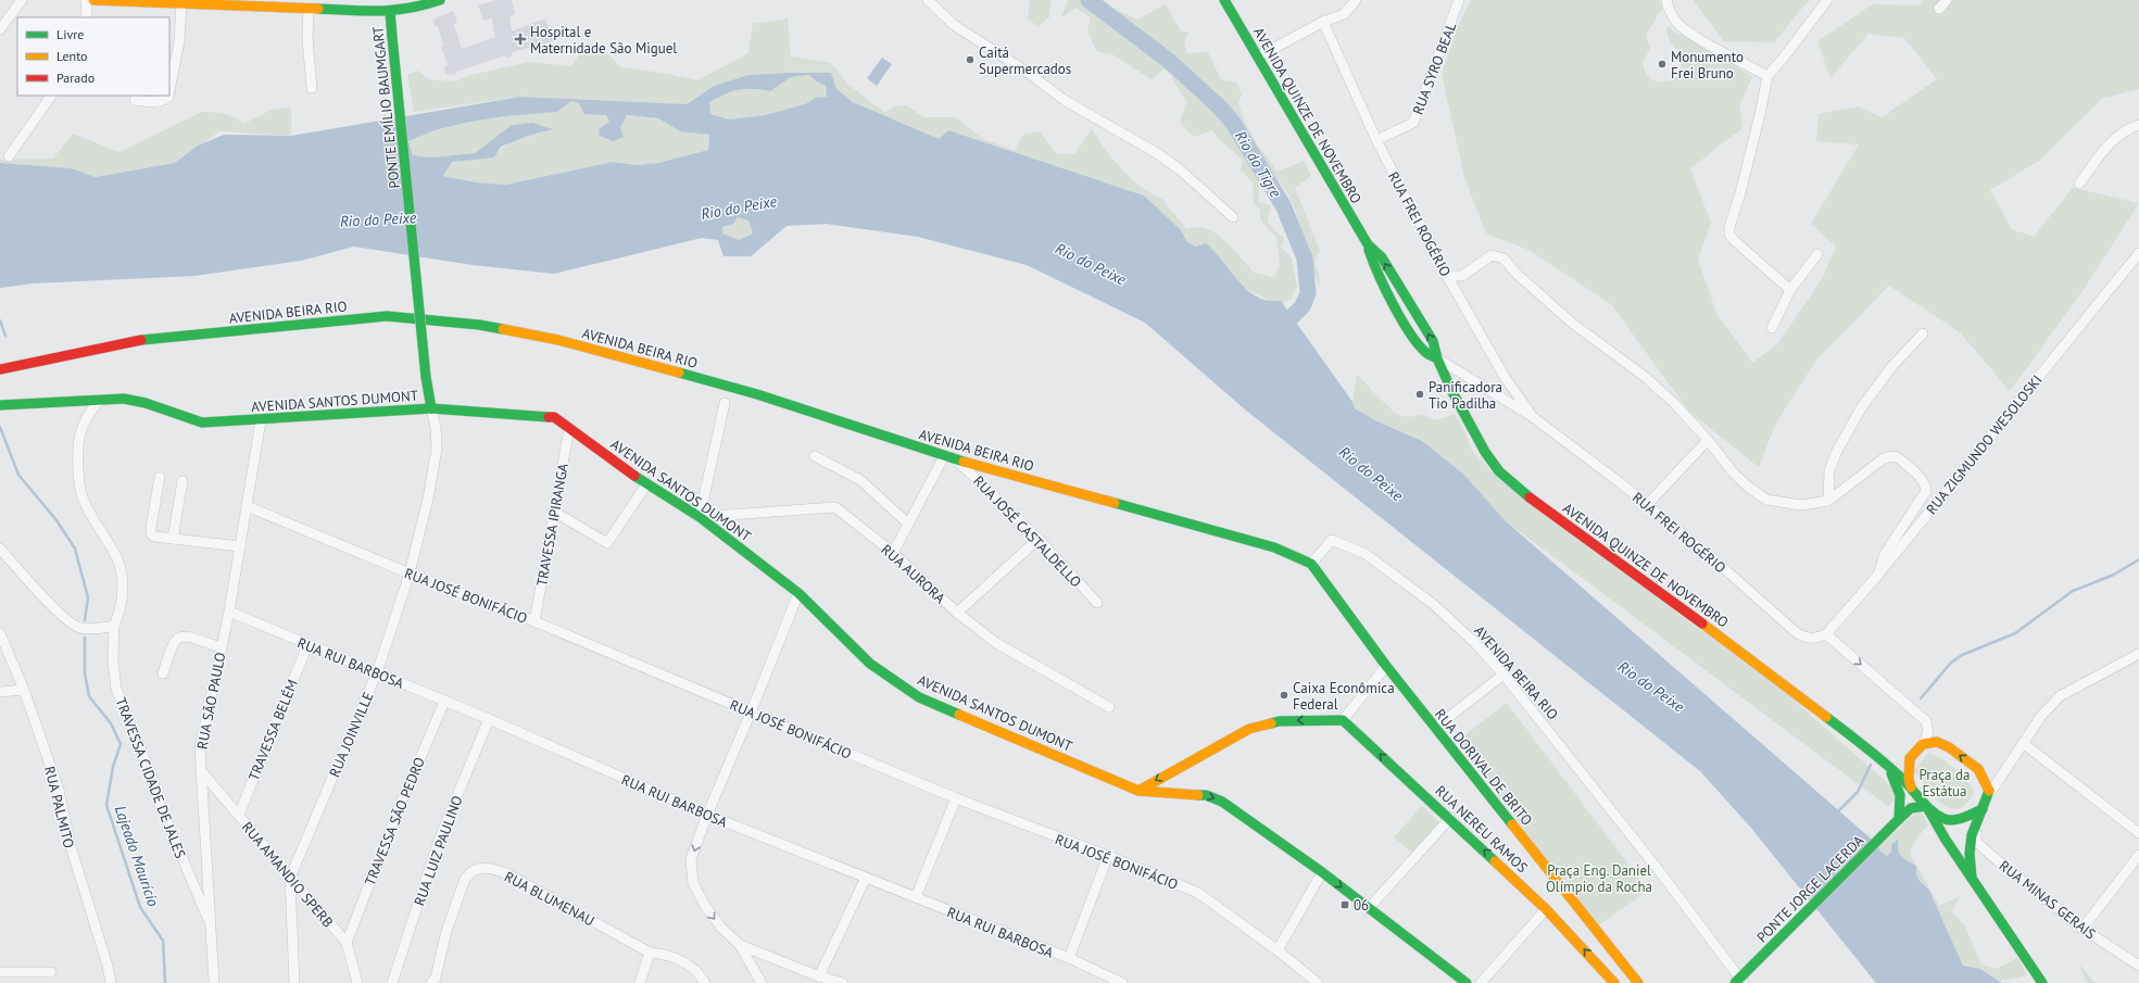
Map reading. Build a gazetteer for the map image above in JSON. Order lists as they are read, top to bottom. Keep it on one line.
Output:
{"streets":{"street":["RUA SYRO BEAL","PONTE EMÍLIO BAUMGART","AVENIDA QUINZE DE NOVEMBRO","RUA FREI ROGÉRIO","AVENIDA BEIRA RIO","AVENIDA SANTOS DUMONT","RUA ZIGMUNDO WESOLOSKI","TRAVESSA IPIRANGA","RUA JOSÉ CASTALDELLO","RUA AURORA","RUA JOSÉ BONIFÁCIO","RUA RUI BARBOSA","RUA SÃO PAULO","TRAVESSA BELÉM","RUA JOINVILLE","RUA DORIVAL DE BRITO","TRAVESSA CIDADE DE JALES","RUA PALMITO","TRAVESSA SÃO PEDRO","RUA NEREU RAMOS","RUA LUIZ PAULINO","RUA AMANDIO SPERB","PONTE JORGE LACERDA","RUA BLUMENAU","RUA MINAS GERAIS"]},"crossings":[["RUA SYRO BEAL","RUA FREI ROGÉRIO"],["PONTE EMÍLIO BAUMGART","AVENIDA SANTOS DUMONT"],["PONTE EMÍLIO BAUMGART","RUA JOINVILLE"],["AVENIDA QUINZE DE NOVEMBRO","RUA FREI ROGÉRIO"],["AVENIDA QUINZE DE NOVEMBRO","PONTE JORGE LACERDA"],["RUA FREI ROGÉRIO","RUA ZIGMUNDO WESOLOSKI"],["AVENIDA BEIRA RIO","RUA JOSÉ CASTALDELLO"],["AVENIDA BEIRA RIO","RUA DORIVAL DE BRITO"],["AVENIDA SANTOS DUMONT","TRAVESSA IPIRANGA"],["AVENIDA SANTOS DUMONT","RUA AURORA"],["AVENIDA SANTOS DUMONT","RUA SÃO PAULO"],["AVENIDA SANTOS DUMONT","RUA JOINVILLE"],["AVENIDA SANTOS DUMONT","TRAVESSA CIDADE DE JALES"],["TRAVESSA IPIRANGA","RUA JOSÉ BONIFÁCIO"],["RUA JOSÉ BONIFÁCIO","RUA SÃO PAULO"],["RUA JOSÉ BONIFÁCIO","RUA JOINVILLE"],["RUA RUI BARBOSA","RUA SÃO PAULO"],["RUA RUI BARBOSA","TRAVESSA BELÉM"],["RUA RUI BARBOSA","RUA JOINVILLE"],["RUA RUI BARBOSA","TRAVESSA SÃO PEDRO"],["RUA RUI BARBOSA","RUA LUIZ PAULINO"],["RUA SÃO PAULO","TRAVESSA CIDADE DE JALES"],["RUA SÃO PAULO","RUA AMANDIO SPERB"],["TRAVESSA BELÉM","RUA AMANDIO SPERB"],["RUA JOINVILLE","RUA AMANDIO SPERB"],["TRAVESSA SÃO PEDRO","RUA AMANDIO SPERB"]],"one_way":["RUA NEREU RAMOS"],"water":["Rio do Tigre","Rio do Peixe","Lajeado Maurício"],"parks":["Praça da Estátua","Praça Eng. Daniel Olímpio da Rocha"],"places":{"health":["Hospital e Maternidade São Miguel"],"other":["Caitá Supermercados","Monumento Frei Bruno","Panificadora Tio Padilha","Caixa Econômica Federal"],"transit":["06"]},"legend":["Livre","Lento","Parado"]}
